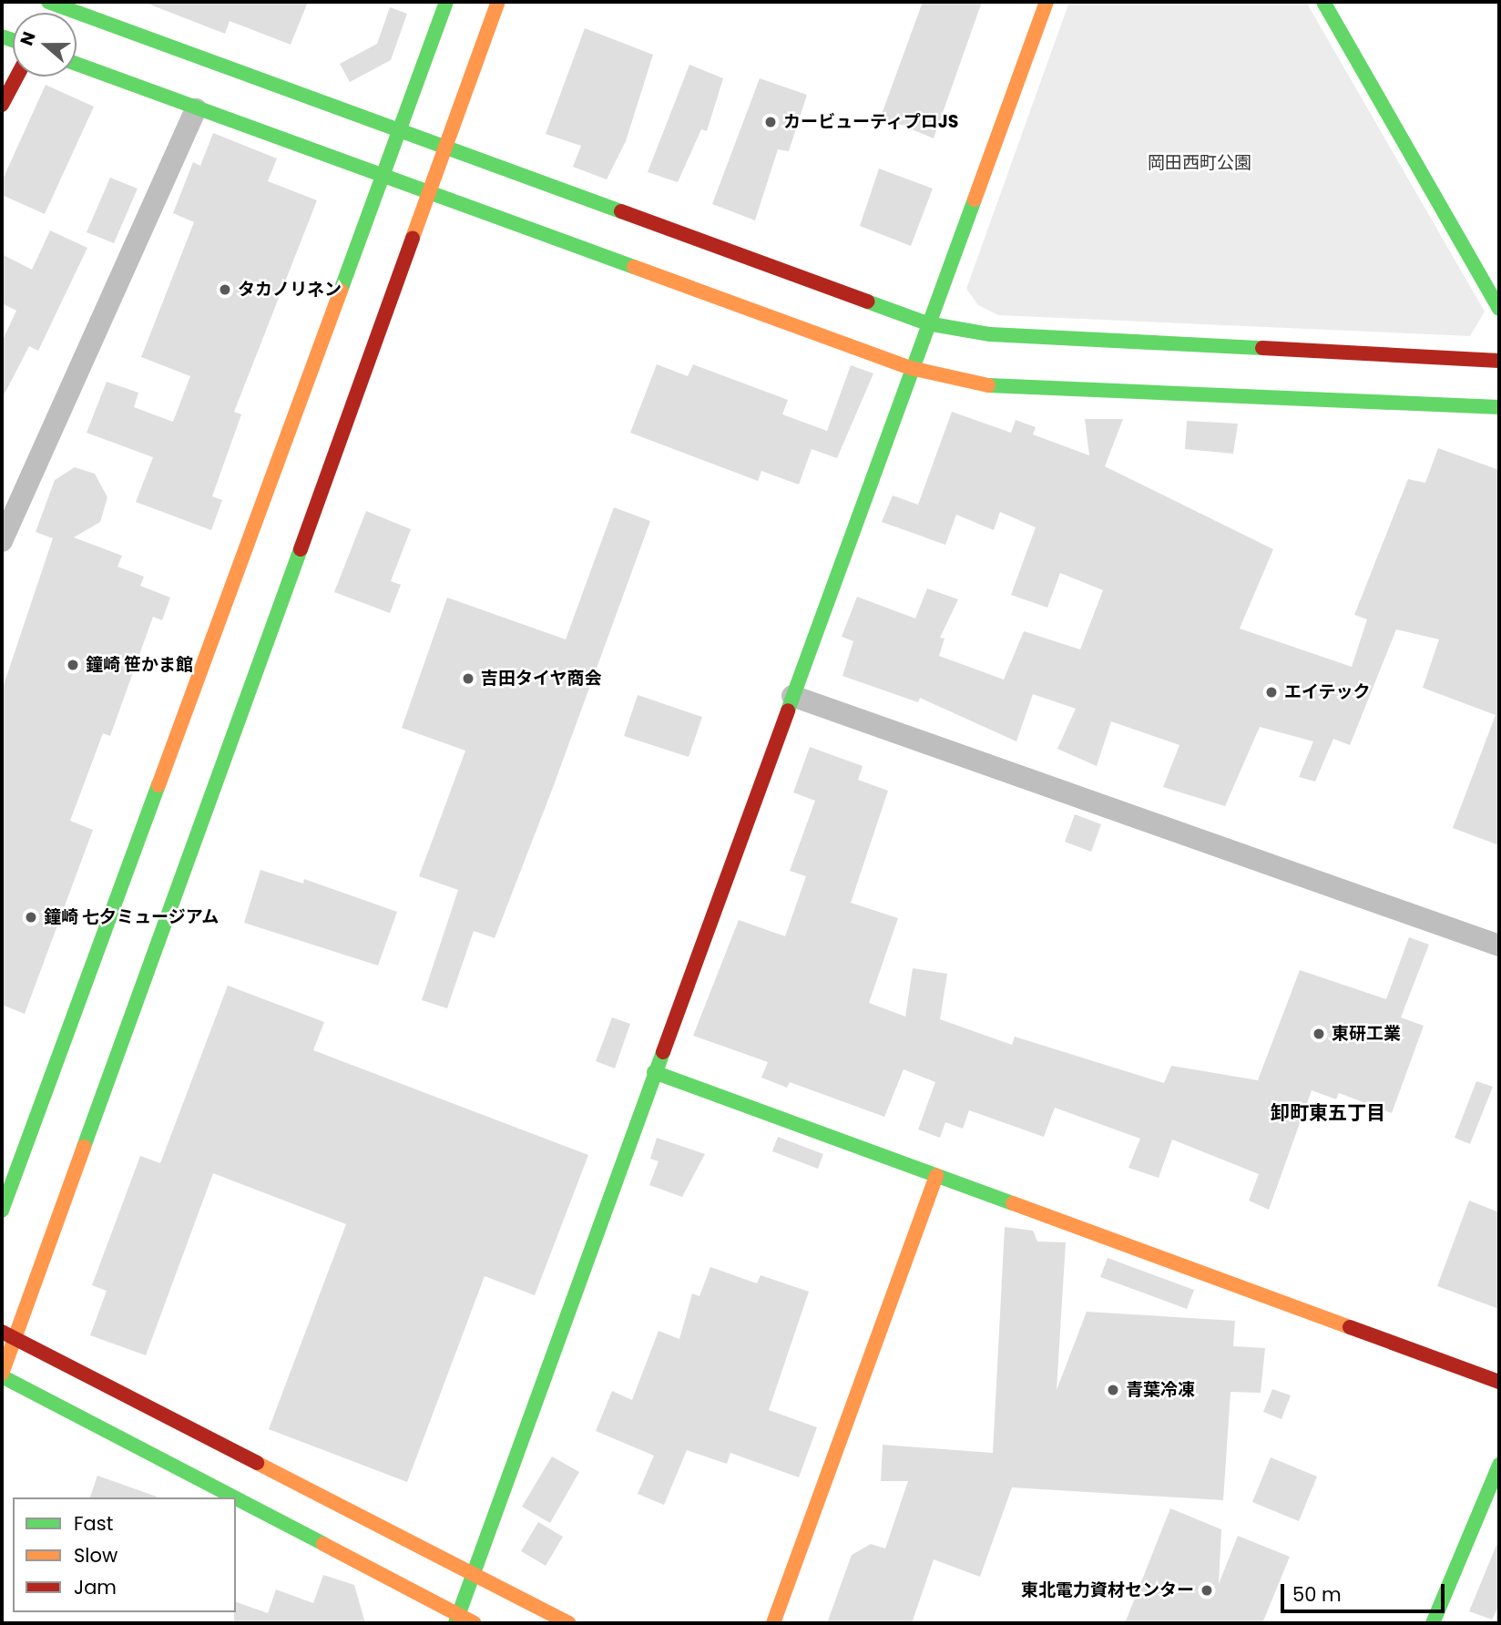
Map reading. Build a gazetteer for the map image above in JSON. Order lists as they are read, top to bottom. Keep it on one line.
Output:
{"districts":["卸町東五丁目"],"parks":["岡田西町公園"],"places":["カービューティプロJS","タカノリネン","鐘崎 笹かま館","吉田タイヤ商会","エイテック","鐘崎 七夕ミュージアム","東研工業","青葉冷凍","東北電力資材センター"],"legend":["Fast","Slow","Jam"],"scale_bar":"50 m","north":"left"}
